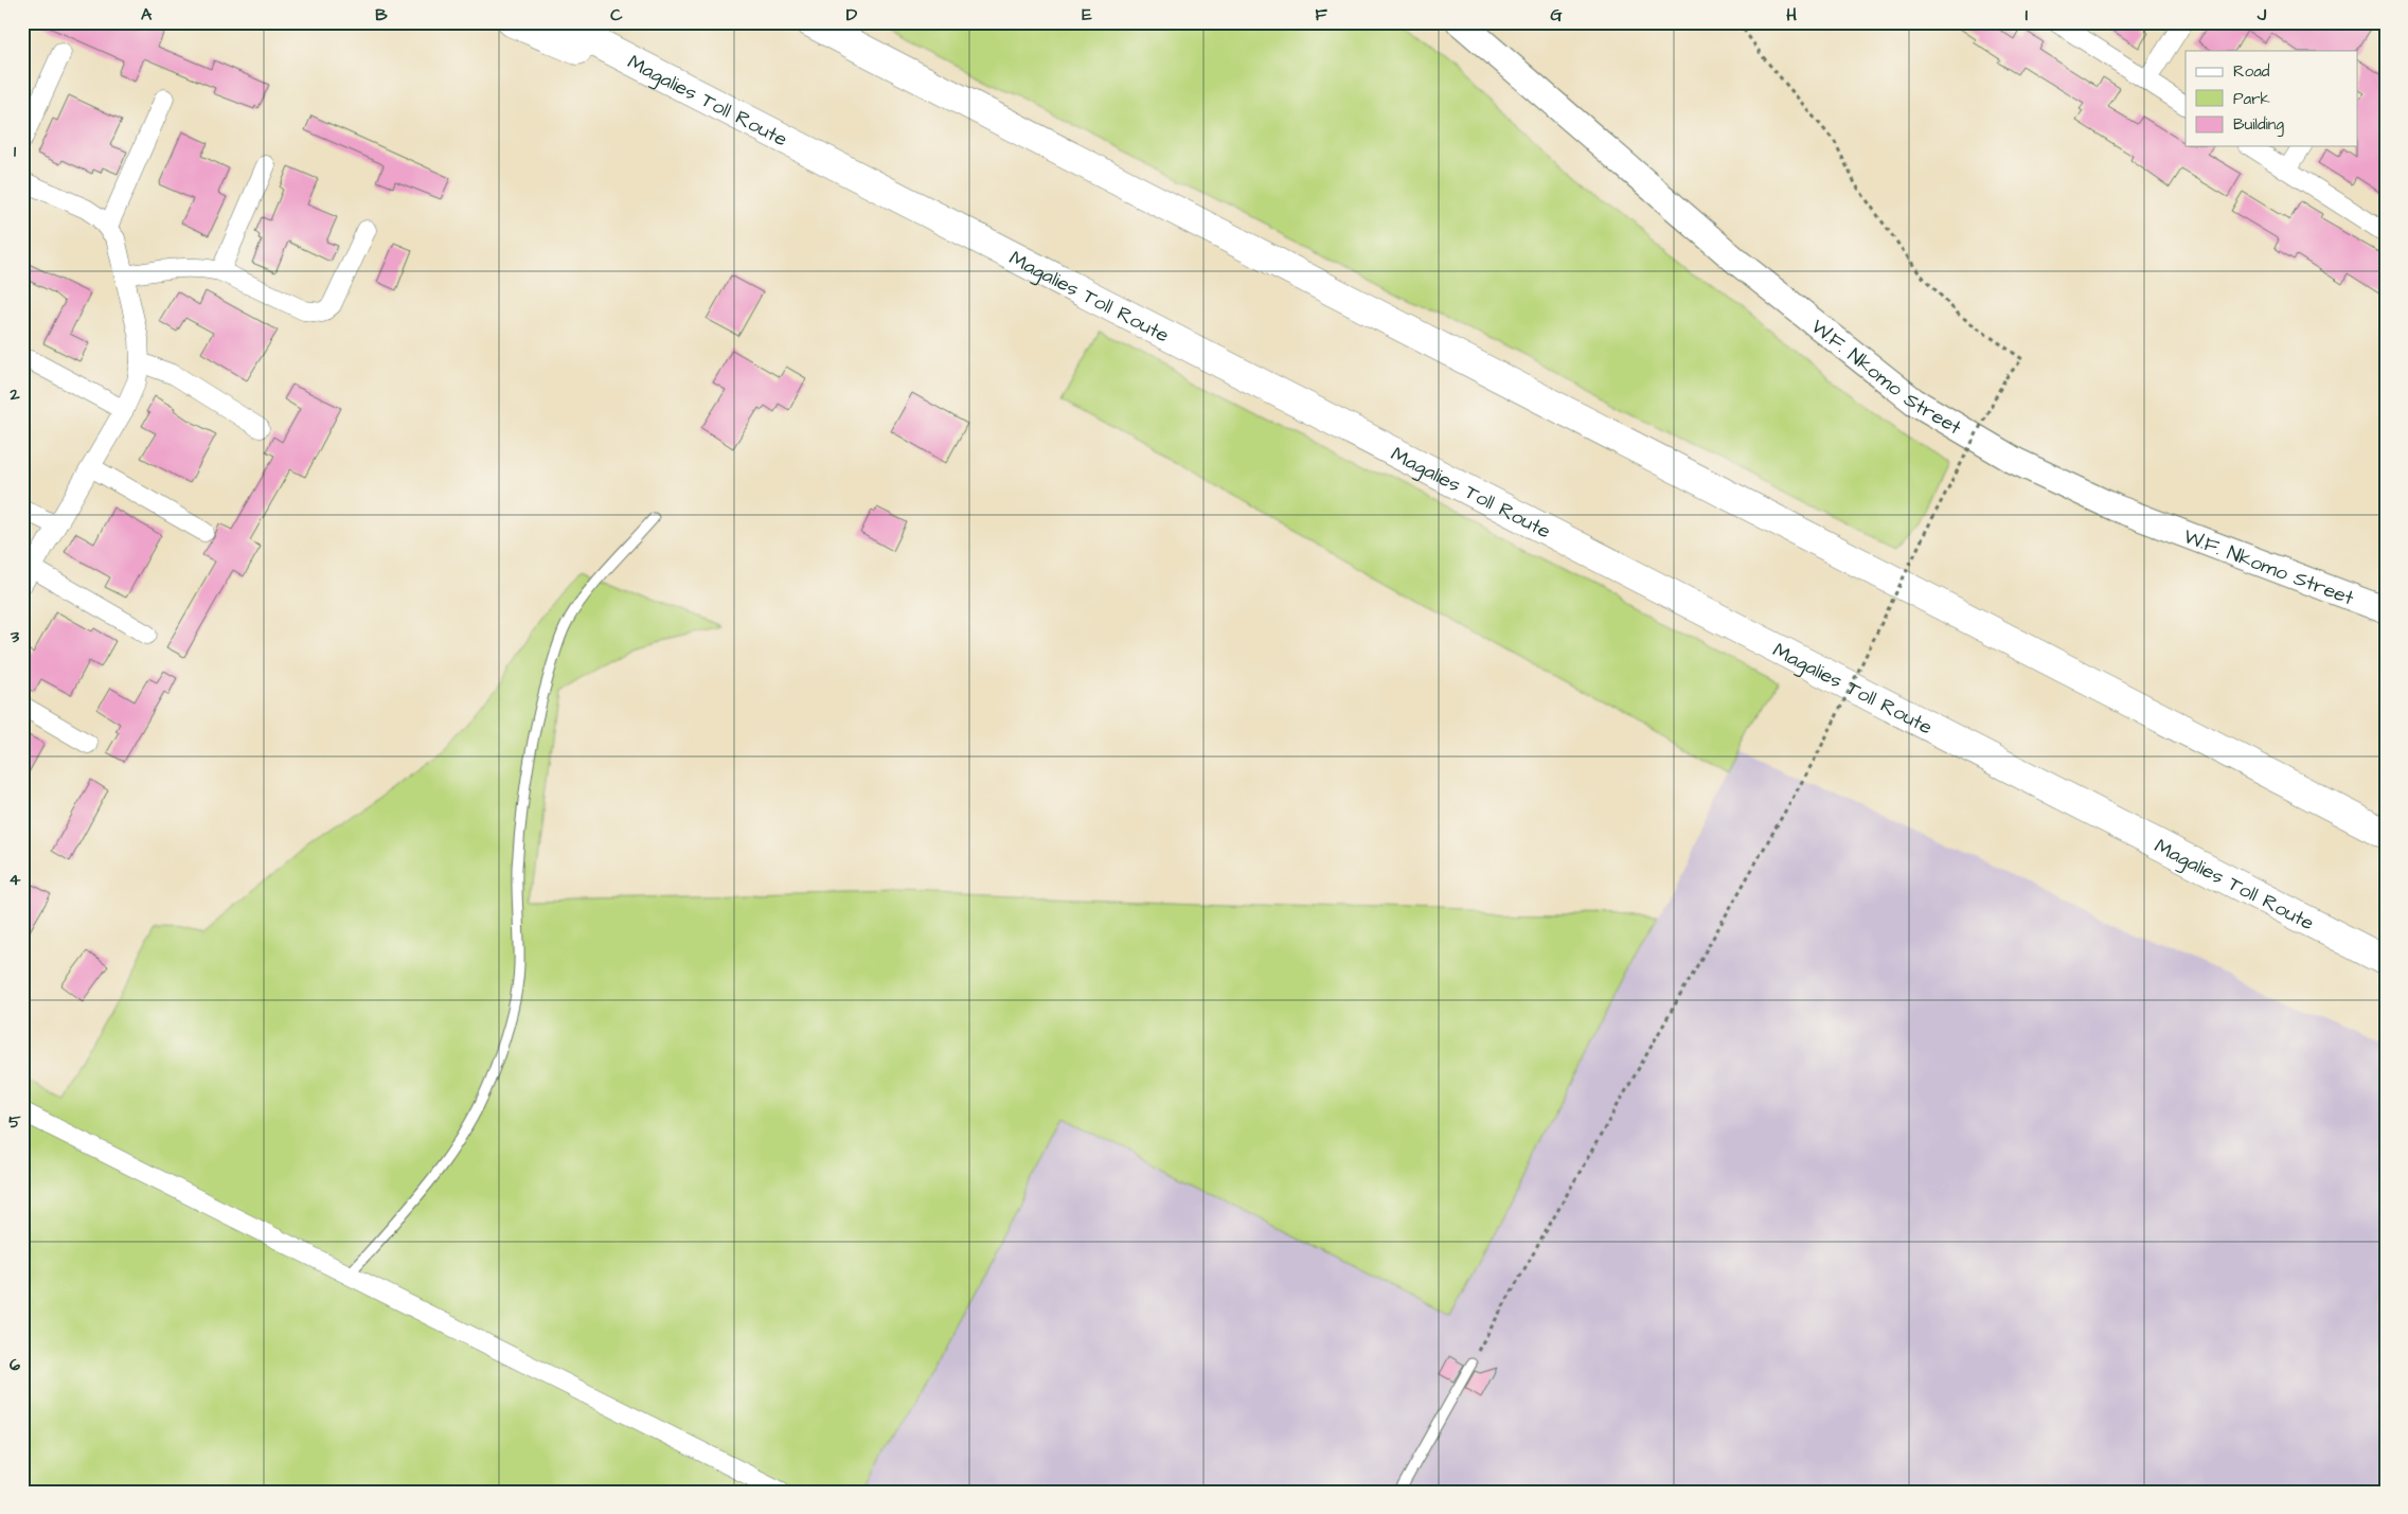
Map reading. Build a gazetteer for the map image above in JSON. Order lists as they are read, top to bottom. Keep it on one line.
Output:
{"streets":{"highway":["Magalies Toll Route"],"main road":["W.F. Nkomo Street"]},"legend":["Road","Park","Building"],"grid":{"columns":["A","B","C","D","E","F","G","H","I","J"],"rows":["1","2","3","4","5","6"]}}
